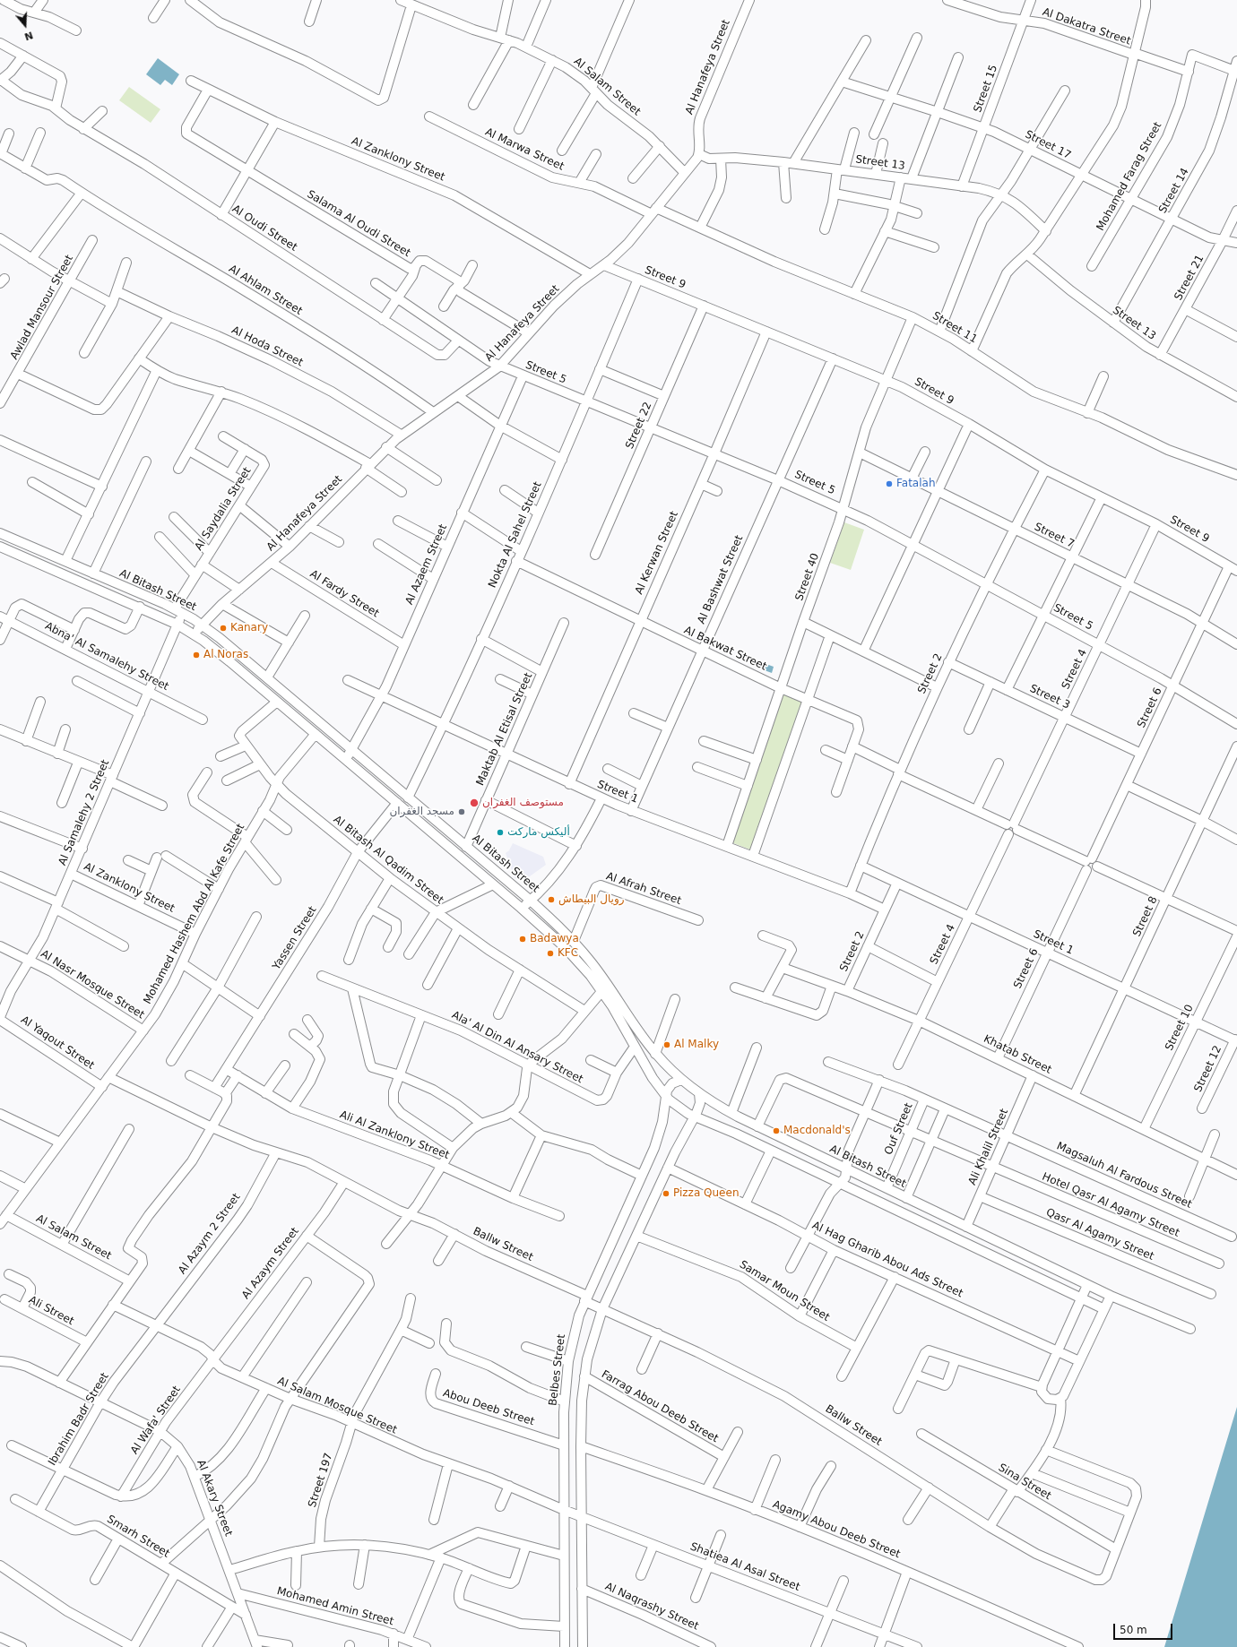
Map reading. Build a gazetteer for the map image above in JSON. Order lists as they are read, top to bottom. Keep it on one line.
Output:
{"streets":{"street":["Al Dakatra Street","Al Hanafeya Street","Al Salam Street","Street 15","Street 17","Al Marwa Street","Al Zanklony Street","Street 13","Mohamed Farag Street","Street 14","Salama Al Oudi Street","Al Oudi Street","Street 9","Street 21","Al Ahlam Street","Awlad Mansour Street","Street 11","Al Hoda Street","Street 5","Street 22","Al Saydalia Street","Nokta Al Sahel Street","Street 7","Al Kerwan Street","Al Azaem Street","Street 40","Al Bashwat Street","Al Bitash Street","Al Fardy Street","Al Bakwat Street","Abna' Al Samalehy Street","Street 4","Street 2","Street 3","Street 6","Maktab Al Etisal Street","Street 1","Al Samalehy 2 Street","Al Bitash Al Qadim Street","Al Afrah Street","Mohamed Hashem Abd Al Kafe Street","Street 8","Yassen Street","Al Nasr Mosque Street","Street 10","Al Yaqout Street","Ala' Al Din Al Ansary Street","Khatab Street","Street 12","Ouf Street","Ali Al Zanklony Street","Ali Khalil Street","Magsaluh Al Fardous Street","Hotel Qasr Al Agamy Street","Al Azaym 2 Street","Qasr Al Agamy Street","Ballw Street","Al Hag Gharib Abou Ads Street","Al Azaym Street","Samar Moun Street","Ali Street","Belbes Street","Al Salam Mosque Street","Farrag Abou Deeb Street","Abou Deeb Street","Ibrahim Badr Street","Al Wafa' Street","Street 197","Sina Street","Al Akary Street","Agamy Abou Deeb Street","Smarh Street","Shatiea Al Asal Street","Mohamed Amin Street","Al Naqrashy Street"]},"crossings":[["Al Dakatra Street","Street 15"],["Al Dakatra Street","Mohamed Farag Street"],["Al Hanafeya Street","Al Salam Street"],["Al Hanafeya Street","Al Marwa Street"],["Al Hanafeya Street","Al Zanklony Street"],["Al Hanafeya Street","Street 13"],["Al Hanafeya Street","Salama Al Oudi Street"],["Al Hanafeya Street","Street 9"],["Al Hanafeya Street","Al Ahlam Street"],["Al Hanafeya Street","Street 11"],["Al Hanafeya Street","Al Hoda Street"],["Al Hanafeya Street","Street 5"],["Al Hanafeya Street","Al Bitash Street"],["Al Hanafeya Street","Al Fardy Street"],["Al Salam Street","Mohamed Hashem Abd Al Kafe Street"],["Street 15","Street 17"],["Street 15","Street 13"],["Street 17","Mohamed Farag Street"],["Street 17","Street 14"],["Street 17","Street 21"],["Al Marwa Street","Street 11"],["Al Zanklony Street","Salama Al Oudi Street"],["Al Zanklony Street","Al Samalehy 2 Street"],["Al Zanklony Street","Mohamed Hashem Abd Al Kafe Street"],["Street 13","Street 14"],["Street 13","Street 21"],["Mohamed Farag Street","Street 14"],["Al Oudi Street","Street 5"],["Street 9","Street 22"],["Street 9","Nokta Al Sahel Street"],["Street 9","Al Kerwan Street"],["Street 9","Street 40"],["Street 9","Al Bashwat Street"],["Street 9","Street 4"],["Street 9","Street 2"],["Street 9","Street 6"],["Street 11","Street 40"],["Street 5","Street 22"],["Street 5","Nokta Al Sahel Street"],["Street 5","Al Kerwan Street"],["Street 5","Al Azaem Street"],["Street 5","Street 40"],["Street 5","Al Bashwat Street"],["Street 5","Street 4"],["Street 5","Street 2"],["Street 5","Street 6"],["Al Saydalia Street","Al Bitash Street"],["Al Saydalia Street","Al Samalehy 2 Street"],["Nokta Al Sahel Street","Al Bitash Street"],["Nokta Al Sahel Street","Al Bakwat Street"],["Nokta Al Sahel Street","Street 1"],["Street 7","Street 40"],["Street 7","Street 4"],["Street 7","Street 2"],["Street 7","Street 6"],["Al Kerwan Street","Al Bakwat Street"],["Al Kerwan Street","Street 1"],["Al Azaem Street","Al Bitash Street"],["Al Azaem Street","Al Fardy Street"],["Al Azaem Street","Street 1"],["Street 40","Al Bakwat Street"],["Street 40","Street 1"],["Al Bashwat Street","Al Bakwat Street"],["Al Bashwat Street","Street 1"],["Al Bitash Street","Maktab Al Etisal Street"],["Al Bitash Street","Al Samalehy 2 Street"],["Al Bitash Street","Al Bitash Al Qadim Street"],["Al Bitash Street","Al Afrah Street"],["Al Bitash Street","Mohamed Hashem Abd Al Kafe Street"],["Al Bitash Street","Yassen Street"],["Al Bitash Street","Ala' Al Din Al Ansary Street"],["Al Bitash Street","Ouf Street"],["Al Bitash Street","Ali Khalil Street"],["Al Bitash Street","Hotel Qasr Al Agamy Street"],["Al Bitash Street","Belbes Street"],["Abna' Al Samalehy Street","Al Samalehy 2 Street"],["Street 4","Street 3"],["Street 4","Street 1"],["Street 4","Khatab Street"],["Street 2","Street 3"],["Street 2","Street 1"],["Street 2","Khatab Street"],["Street 3","Street 6"],["Street 6","Street 1"],["Street 6","Khatab Street"],["Maktab Al Etisal Street","Street 1"],["Street 1","Street 8"],["Street 1","Street 10"],["Street 1","Street 12"],["Al Samalehy 2 Street","Al Nasr Mosque Street"],["Al Samalehy 2 Street","Al Yaqout Street"],["Al Bitash Al Qadim Street","Mohamed Hashem Abd Al Kafe Street"],["Al Bitash Al Qadim Street","Yassen Street"],["Mohamed Hashem Abd Al Kafe Street","Al Nasr Mosque Street"],["Mohamed Hashem Abd Al Kafe Street","Al Yaqout Street"],["Mohamed Hashem Abd Al Kafe Street","Ballw Street"],["Street 8","Khatab Street"],["Yassen Street","Ali Al Zanklony Street"],["Street 10","Khatab Street"],["Khatab Street","Ali Khalil Street"],["Ouf Street","Magsaluh Al Fardous Street"],["Ouf Street","Hotel Qasr Al Agamy Street"],["Ali Khalil Street","Magsaluh Al Fardous Street"],["Ali Khalil Street","Hotel Qasr Al Agamy Street"],["Ali Khalil Street","Qasr Al Agamy Street"],["Al Azaym 2 Street","Ballw Street"],["Al Azaym 2 Street","Al Salam Mosque Street"],["Al Azaym 2 Street","Ibrahim Badr Street"],["Ballw Street","Al Azaym Street"],["Ballw Street","Belbes Street"],["Ballw Street","Sina Street"],["Al Azaym Street","Al Salam Mosque Street"],["Al Azaym Street","Al Wafa' Street"],["Belbes Street","Al Salam Mosque Street"],["Belbes Street","Abou Deeb Street"],["Belbes Street","Shatiea Al Asal Street"],["Al Salam Mosque Street","Ibrahim Badr Street"],["Al Salam Mosque Street","Al Wafa' Street"],["Al Salam Mosque Street","Street 197"],["Al Salam Mosque Street","Shatiea Al Asal Street"],["Ibrahim Badr Street","Al Akary Street"],["Ibrahim Badr Street","Smarh Street"],["Al Wafa' Street","Al Akary Street"],["Al Akary Street","Smarh Street"],["Al Akary Street","Mohamed Amin Street"]],"places":["Fatalah","Kanary","Al Noras","مستوصف الغفران","مسجد الغفران","أليكس ماركت","رويال البيطاش","Badawya","KFC","Al Malky","Macdonald's","Pizza Queen"],"scale_bar":"50 m","north":"bottom"}
